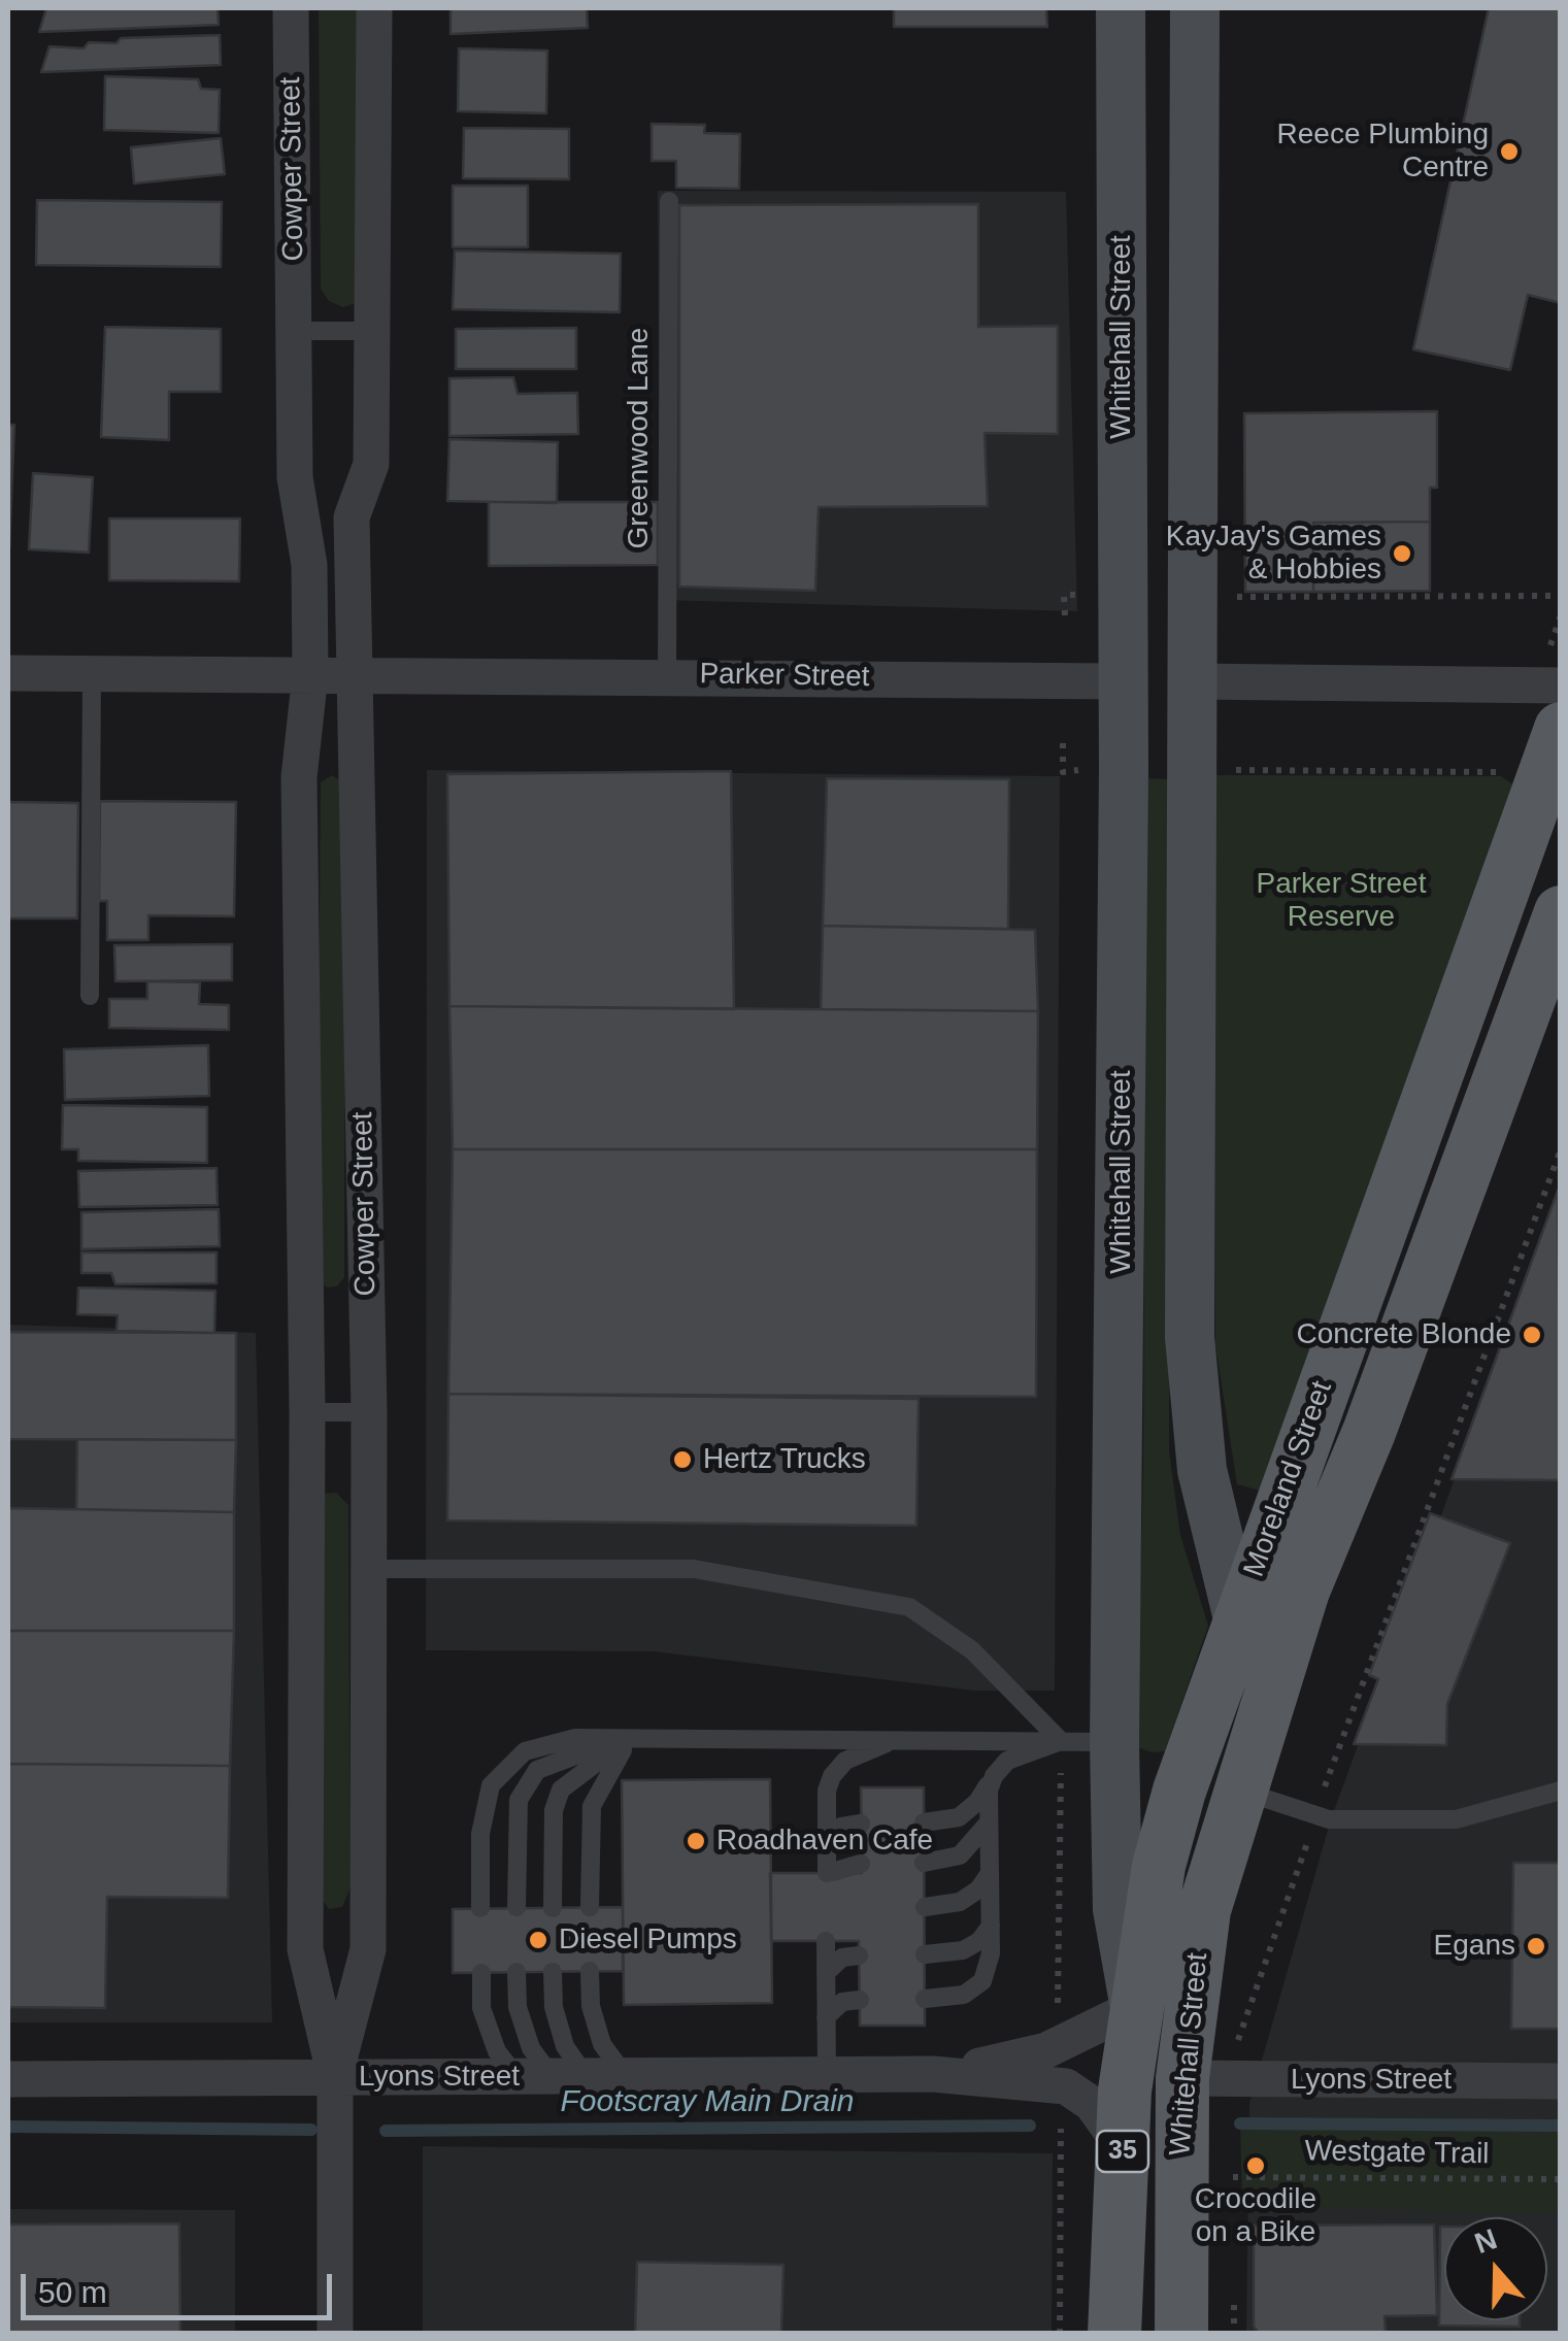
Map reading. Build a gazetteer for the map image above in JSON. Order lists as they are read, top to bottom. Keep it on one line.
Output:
{"streets":{"main road":["Whitehall Street","Parker Street","Moreland Street","35"],"street":["Cowper Street","Lyons Street"],"lane":["Greenwood Lane"],"path":["Westgate Trail"]},"crossings":[["Cowper Street","Parker Street"],["Cowper Street","Lyons Street"],["Whitehall Street","Parker Street"],["Whitehall Street","Moreland Street"],["Whitehall Street","Lyons Street"],["Whitehall Street","35"],["Greenwood Lane","Parker Street"],["Parker Street","35"],["Moreland Street","Lyons Street"],["Moreland Street","35"]],"water":["Footscray Main Drain"],"parks":["Parker Street Reserve"],"places":["Reece Plumbing Centre","KayJay's Games & Hobbies","Concrete Blonde","Hertz Trucks","Roadhaven Cafe","Diesel Pumps","Egans","Crocodile on a Bike"],"scale_bar":"50 m","north":"top"}
